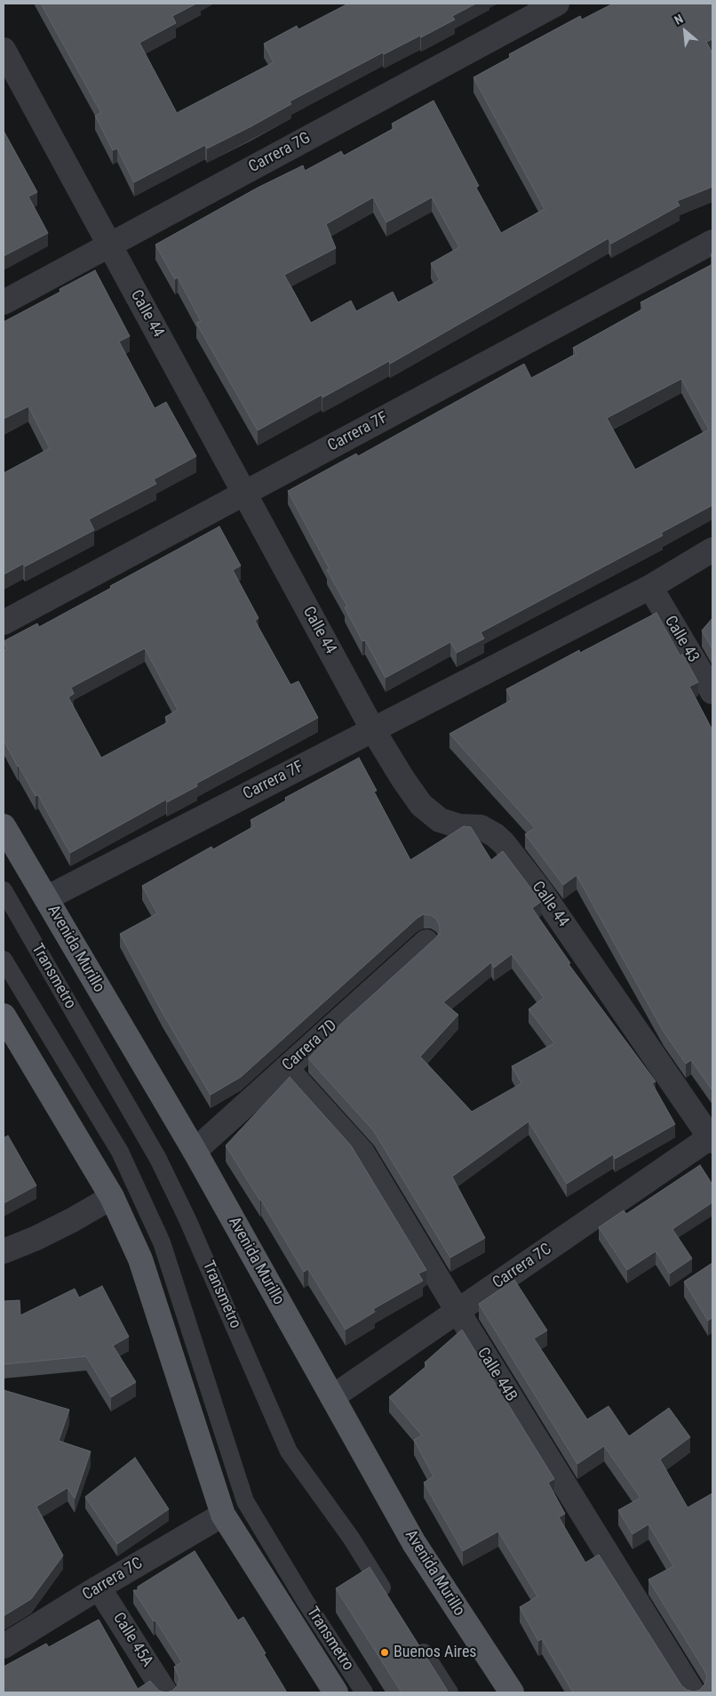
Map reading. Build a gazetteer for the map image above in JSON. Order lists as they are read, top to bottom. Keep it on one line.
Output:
{"streets":{"main road":["Avenida Murillo"],"street":["Carrera 7G","Calle 44","Carrera 7F","Calle 43","Carrera 7D","Carrera 7C","Calle 44B","Calle 45A"],"lane":["Transmetro"]},"crossings":[["Carrera 7G","Calle 44"],["Calle 44","Carrera 7F"],["Calle 44","Carrera 7C"],["Carrera 7F","Calle 43"],["Carrera 7F","Avenida Murillo"],["Avenida Murillo","Carrera 7D"],["Avenida Murillo","Carrera 7C"],["Carrera 7D","Calle 44B"],["Carrera 7C","Calle 44B"],["Carrera 7C","Calle 45A"]],"places":["Buenos Aires"],"north":"top left"}
